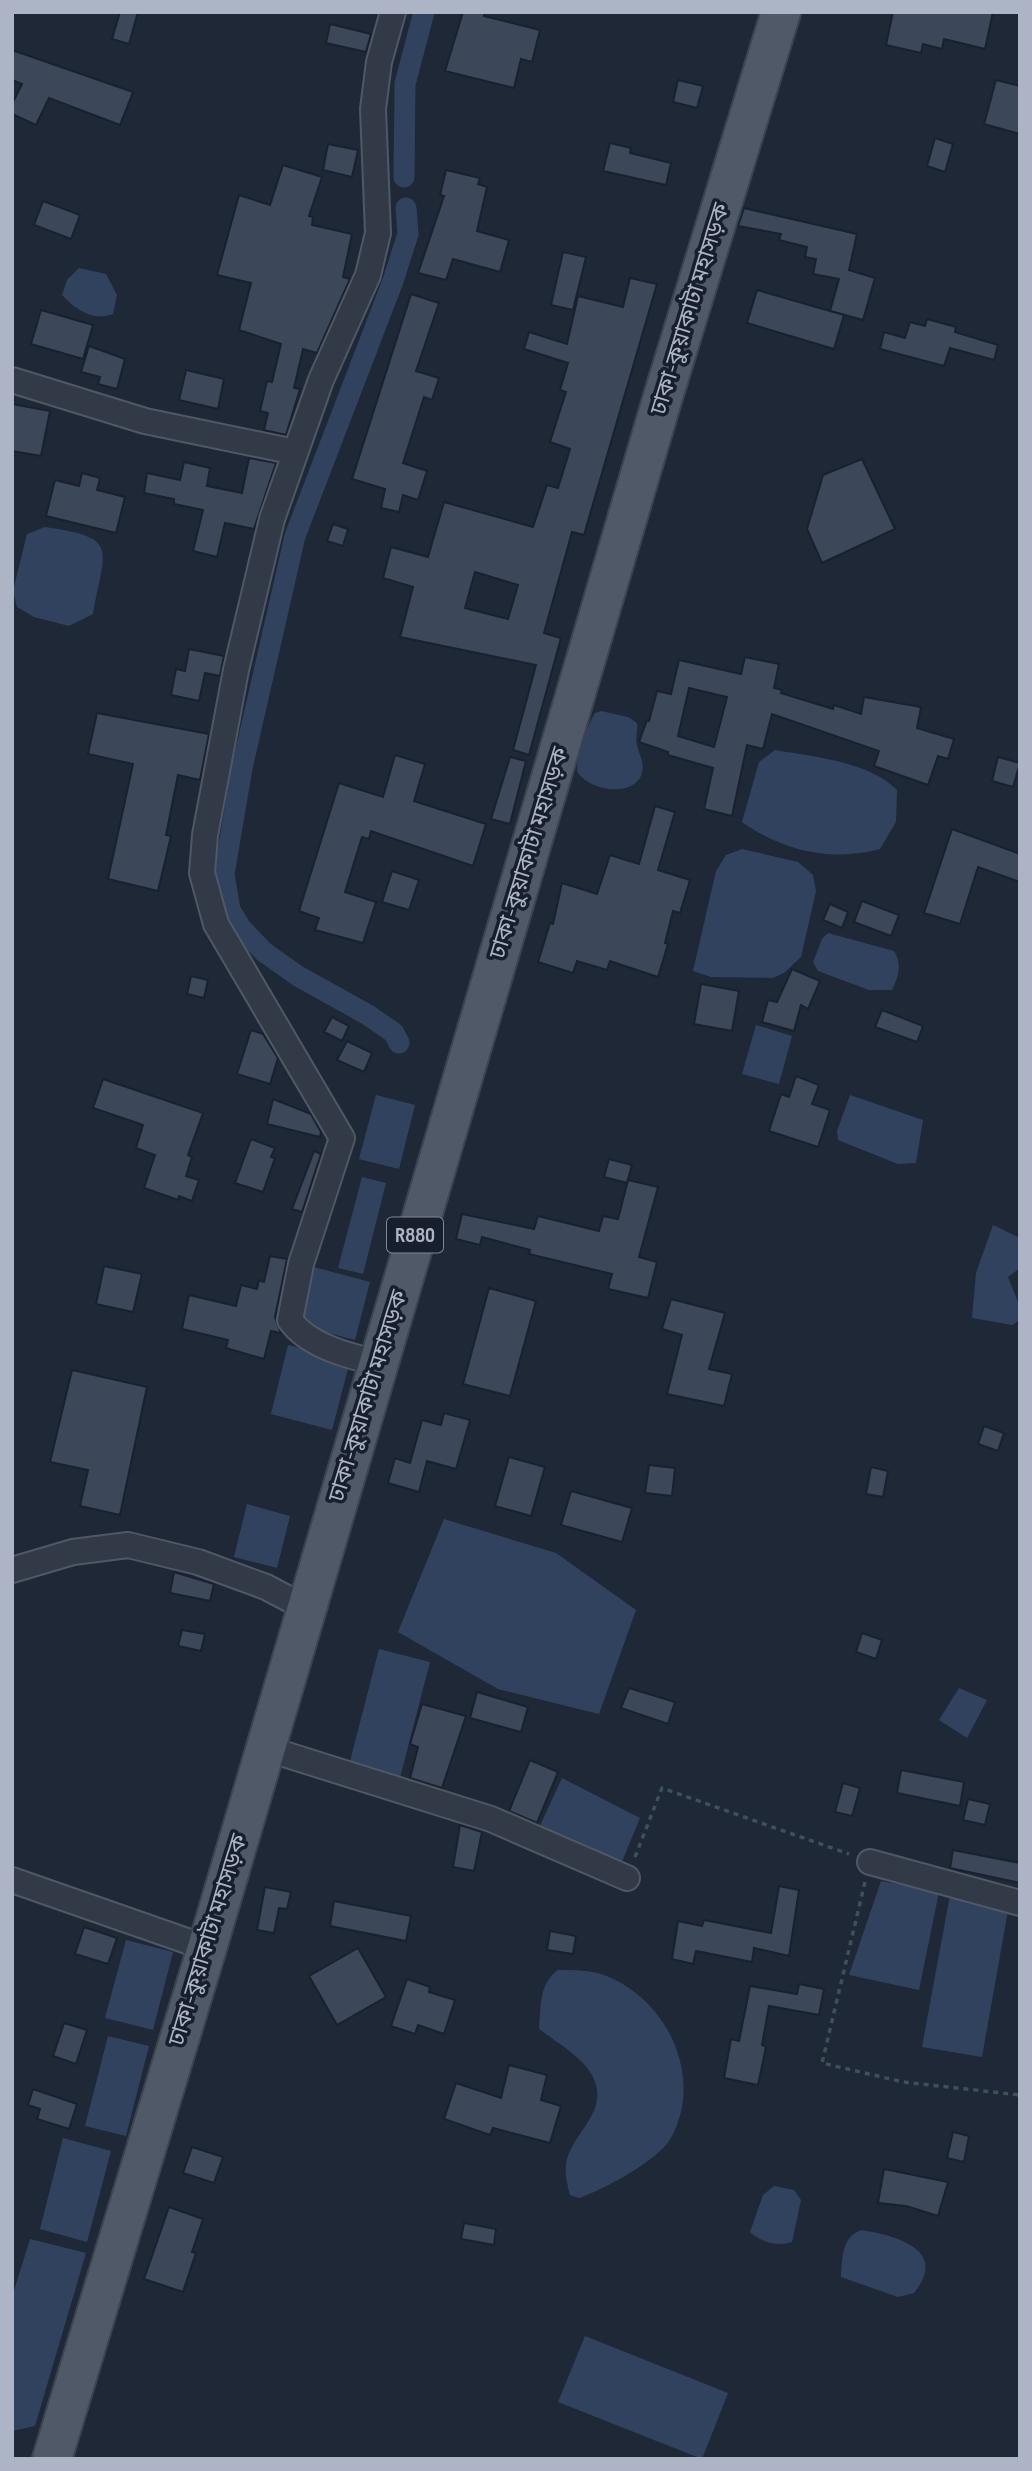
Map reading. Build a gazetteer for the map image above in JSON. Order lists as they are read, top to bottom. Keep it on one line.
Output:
{"streets":{"main road":["ঢাকা-কুয়াকাটা মহাসড়ক","R880"]}}
